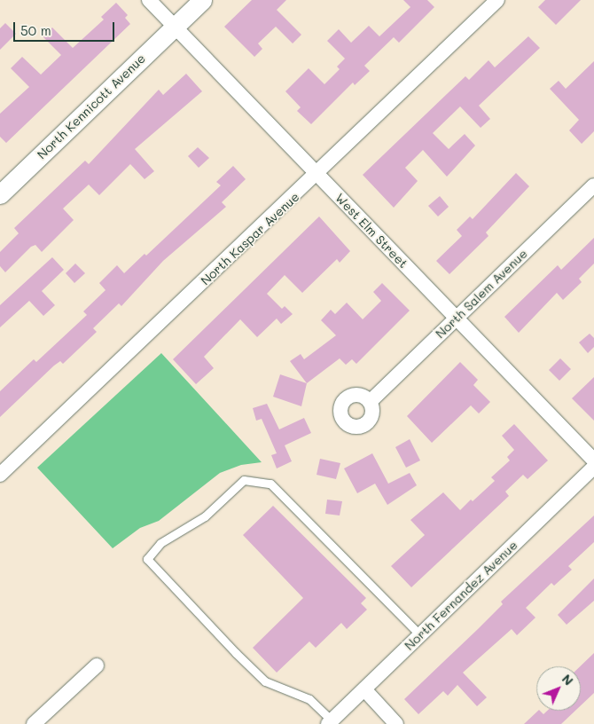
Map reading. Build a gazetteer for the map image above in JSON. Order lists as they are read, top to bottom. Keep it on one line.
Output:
{"streets":{"street":["North Kennicott Avenue","West Elm Street","North Kaspar Avenue","North Salem Avenue","North Fernandez Avenue"]},"crossings":[["North Kennicott Avenue","West Elm Street"],["West Elm Street","North Kaspar Avenue"],["West Elm Street","North Salem Avenue"]],"scale_bar":"50 m","north":"top right"}
